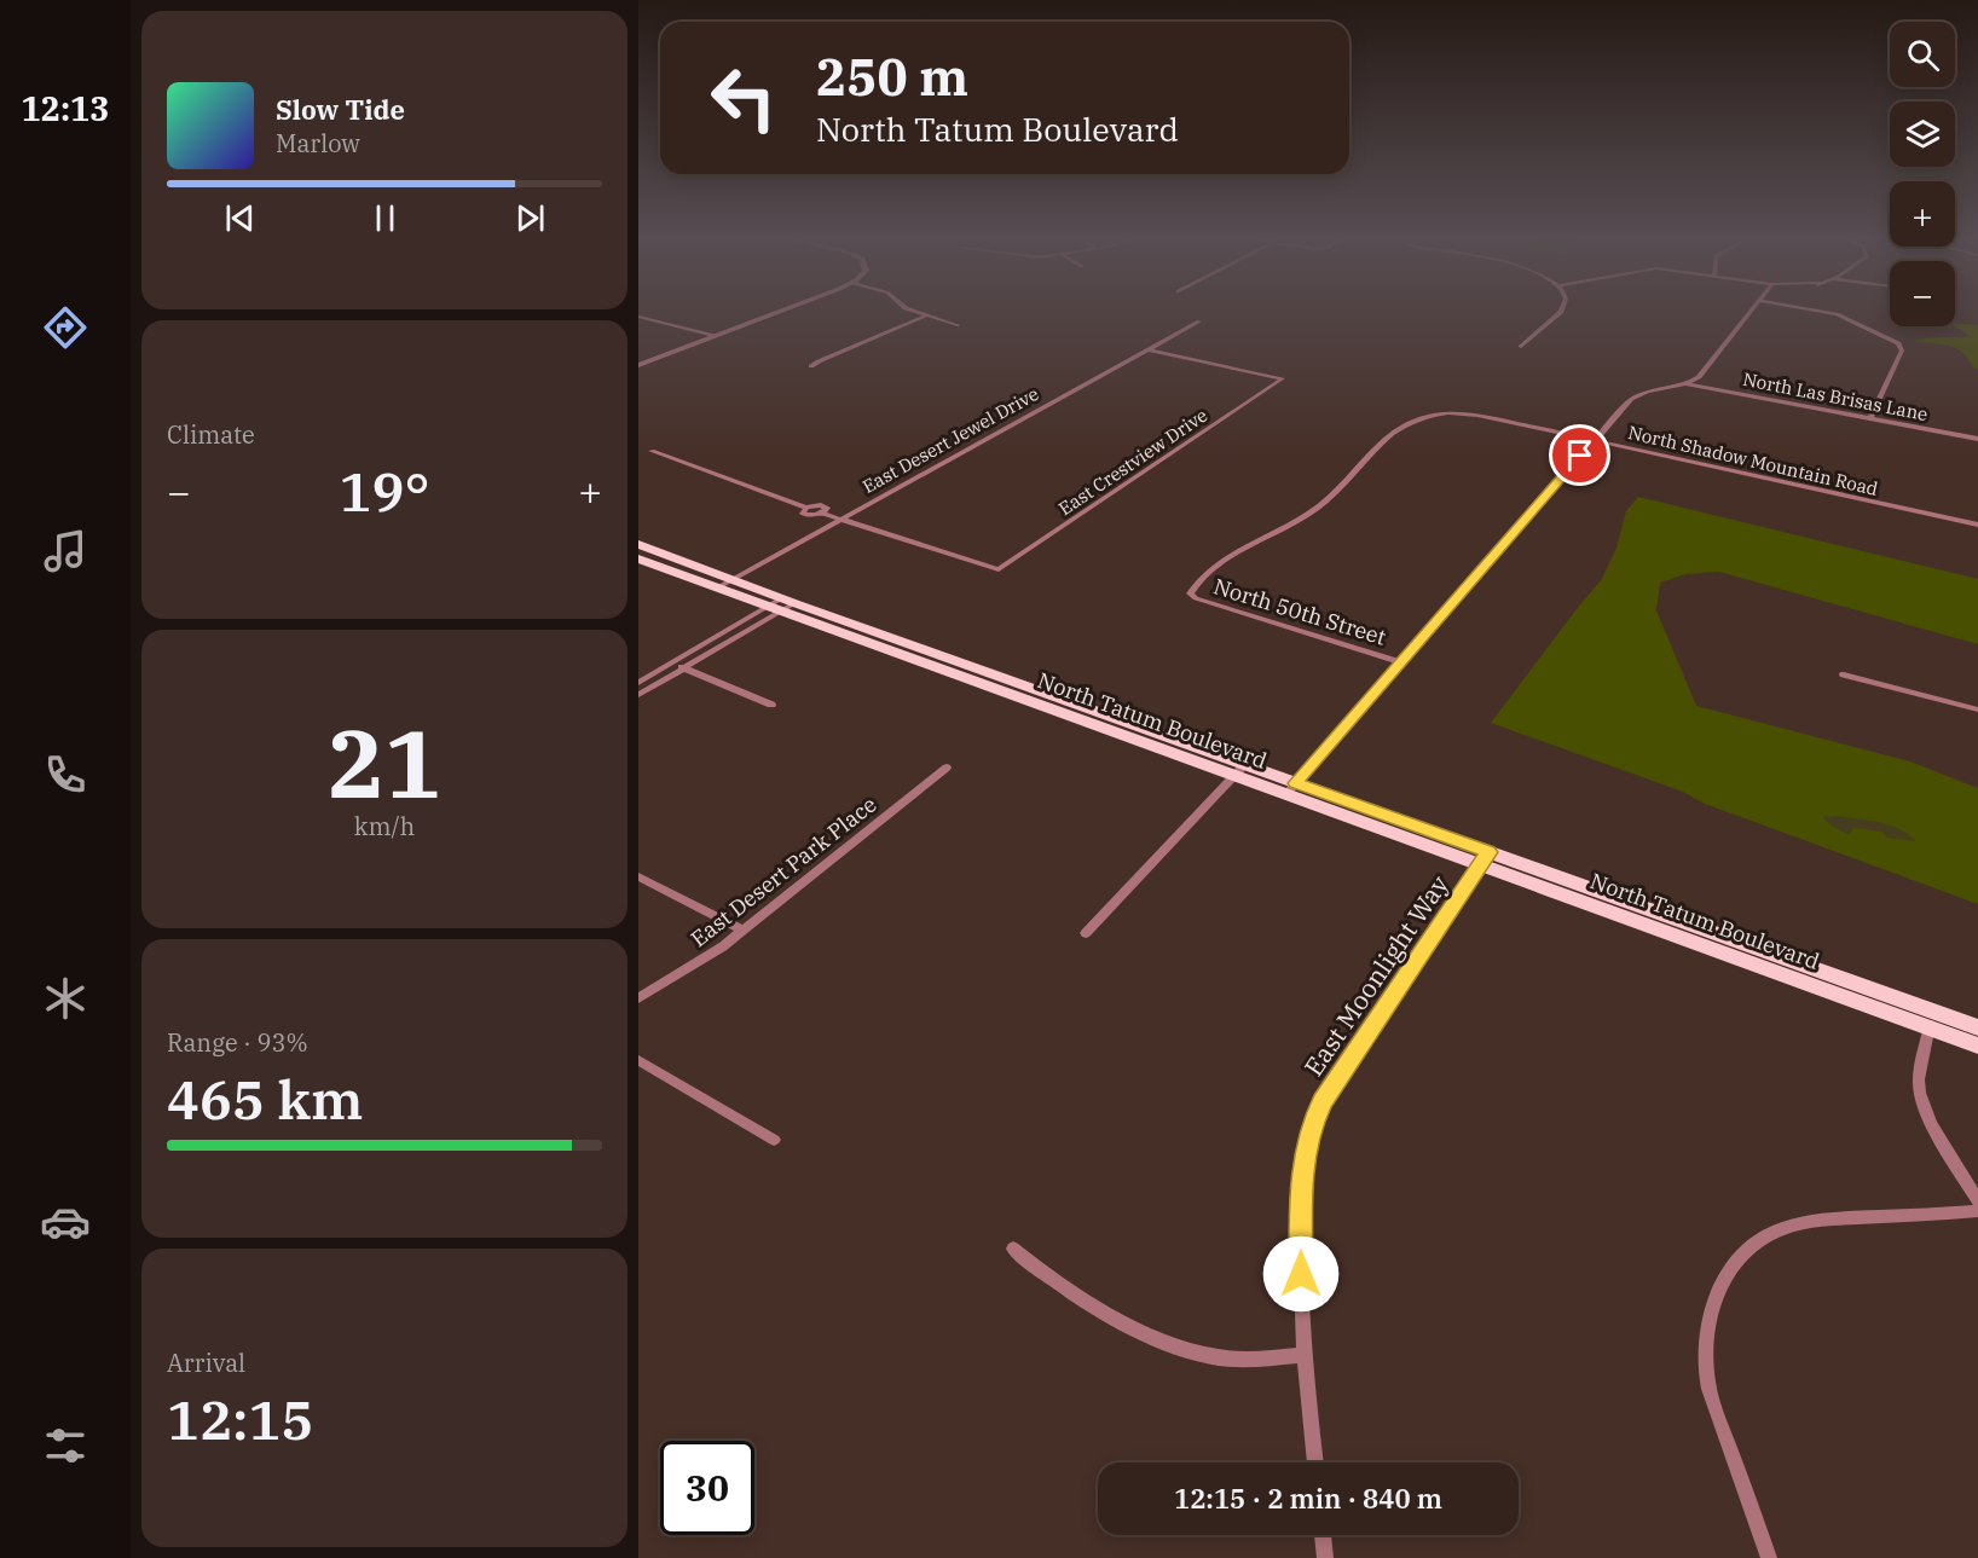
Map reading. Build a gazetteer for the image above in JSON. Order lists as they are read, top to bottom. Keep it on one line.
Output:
{"streets":{"main road":["North Tatum Boulevard"],"street":["North Las Brisas Lane","East Desert Jewel Drive","North Shadow Mountain Road","East Crestview Drive","North 50th Street","East Desert Park Place","East Moonlight Way"]},"crossings":[["East Desert Jewel Drive","East Crestview Drive"],["East Desert Jewel Drive","North Tatum Boulevard"],["North Shadow Mountain Road","North 50th Street"],["North Tatum Boulevard","East Moonlight Way"]],"page":{"tabs":"12:13","map_buttons":["+","−"],"turn":["250 m","North Tatum Boulevard"],"song":["Slow Tide","Marlow"],"tile":["Climate",["21","km/h"],["Range · 93%","465 km"],["Arrival","12:15"]],"heat":["−","19°","+"],"limit":"30","trip":"12:15 · 2 min · 840 m"}}
